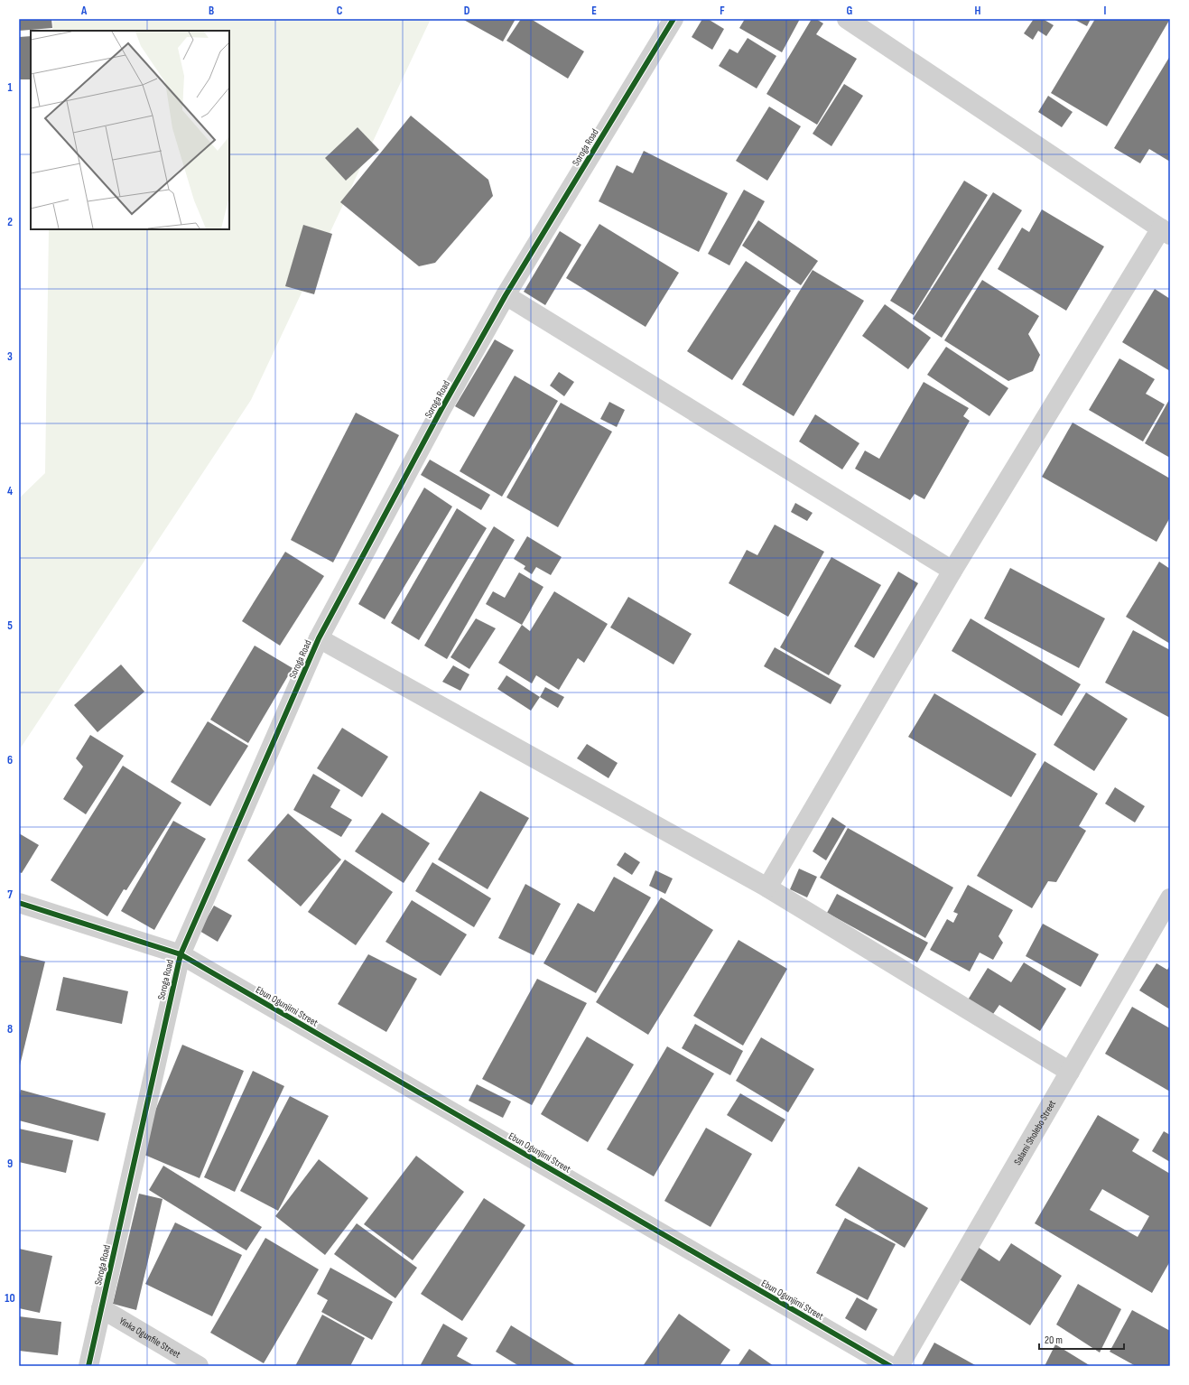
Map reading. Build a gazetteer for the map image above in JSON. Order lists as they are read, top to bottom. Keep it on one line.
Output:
{"streets":{"street":["Soroga Road","Ebun Ogunjimi Street","Salami Sholebo Street","Yinka Ogunfile Street"]},"crossings":[["Soroga Road","Ebun Ogunjimi Street"],["Soroga Road","Yinka Ogunfile Street"]],"scale_bar":"20 m","grid":{"columns":["A","B","C","D","E","F","G","H","I"],"rows":["1","2","3","4","5","6","7","8","9","10"]}}
